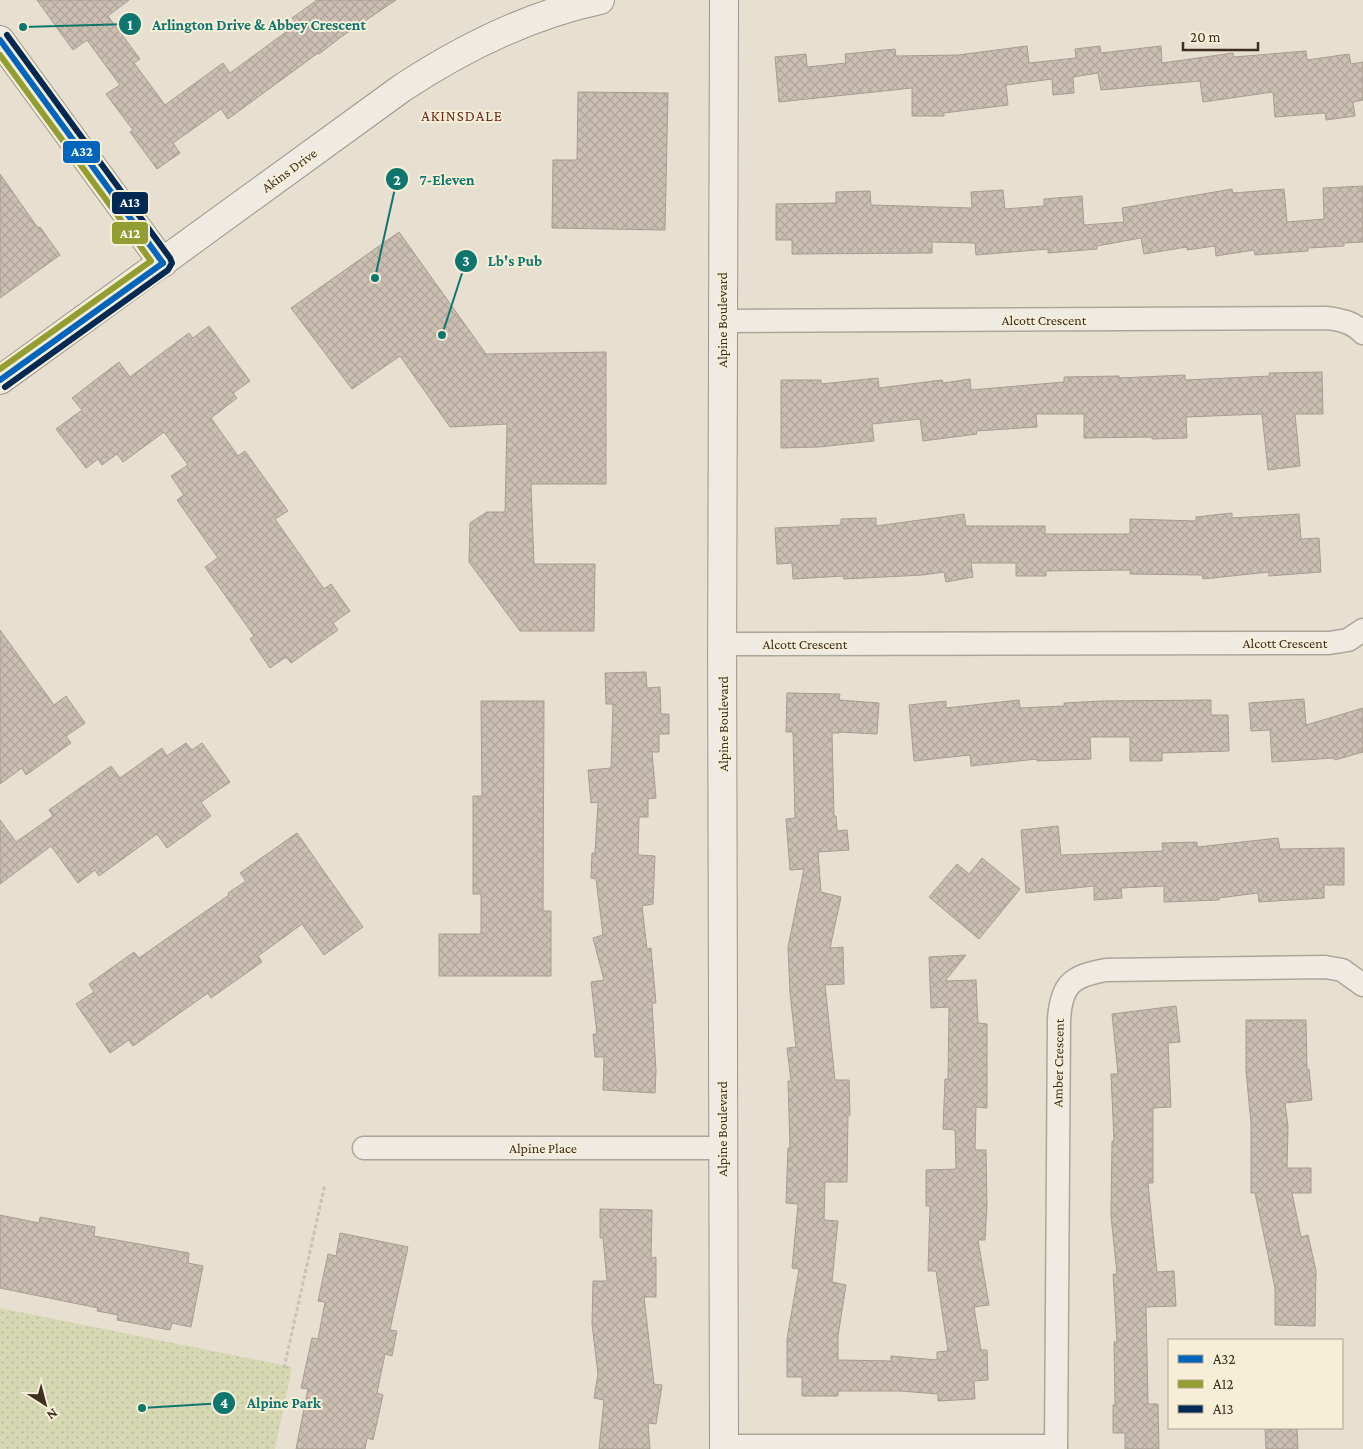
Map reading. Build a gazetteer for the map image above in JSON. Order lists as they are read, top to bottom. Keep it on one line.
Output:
{"streets":{"street":["Akins Drive","Alpine Boulevard","Alcott Crescent","Amber Crescent","Alpine Place"]},"crossings":[["Alpine Boulevard","Alcott Crescent"],["Alpine Boulevard","Amber Crescent"],["Alpine Boulevard","Alpine Place"]],"districts":["AKINSDALE"],"places":["Arlington Drive & Abbey Crescent","7-Eleven","Lb's Pub","Alpine Park"],"lines":["transit line A13","transit line A32","transit line A12"],"legend":["A32","A12","A13"],"scale_bar":"20 m","north":"bottom right"}
